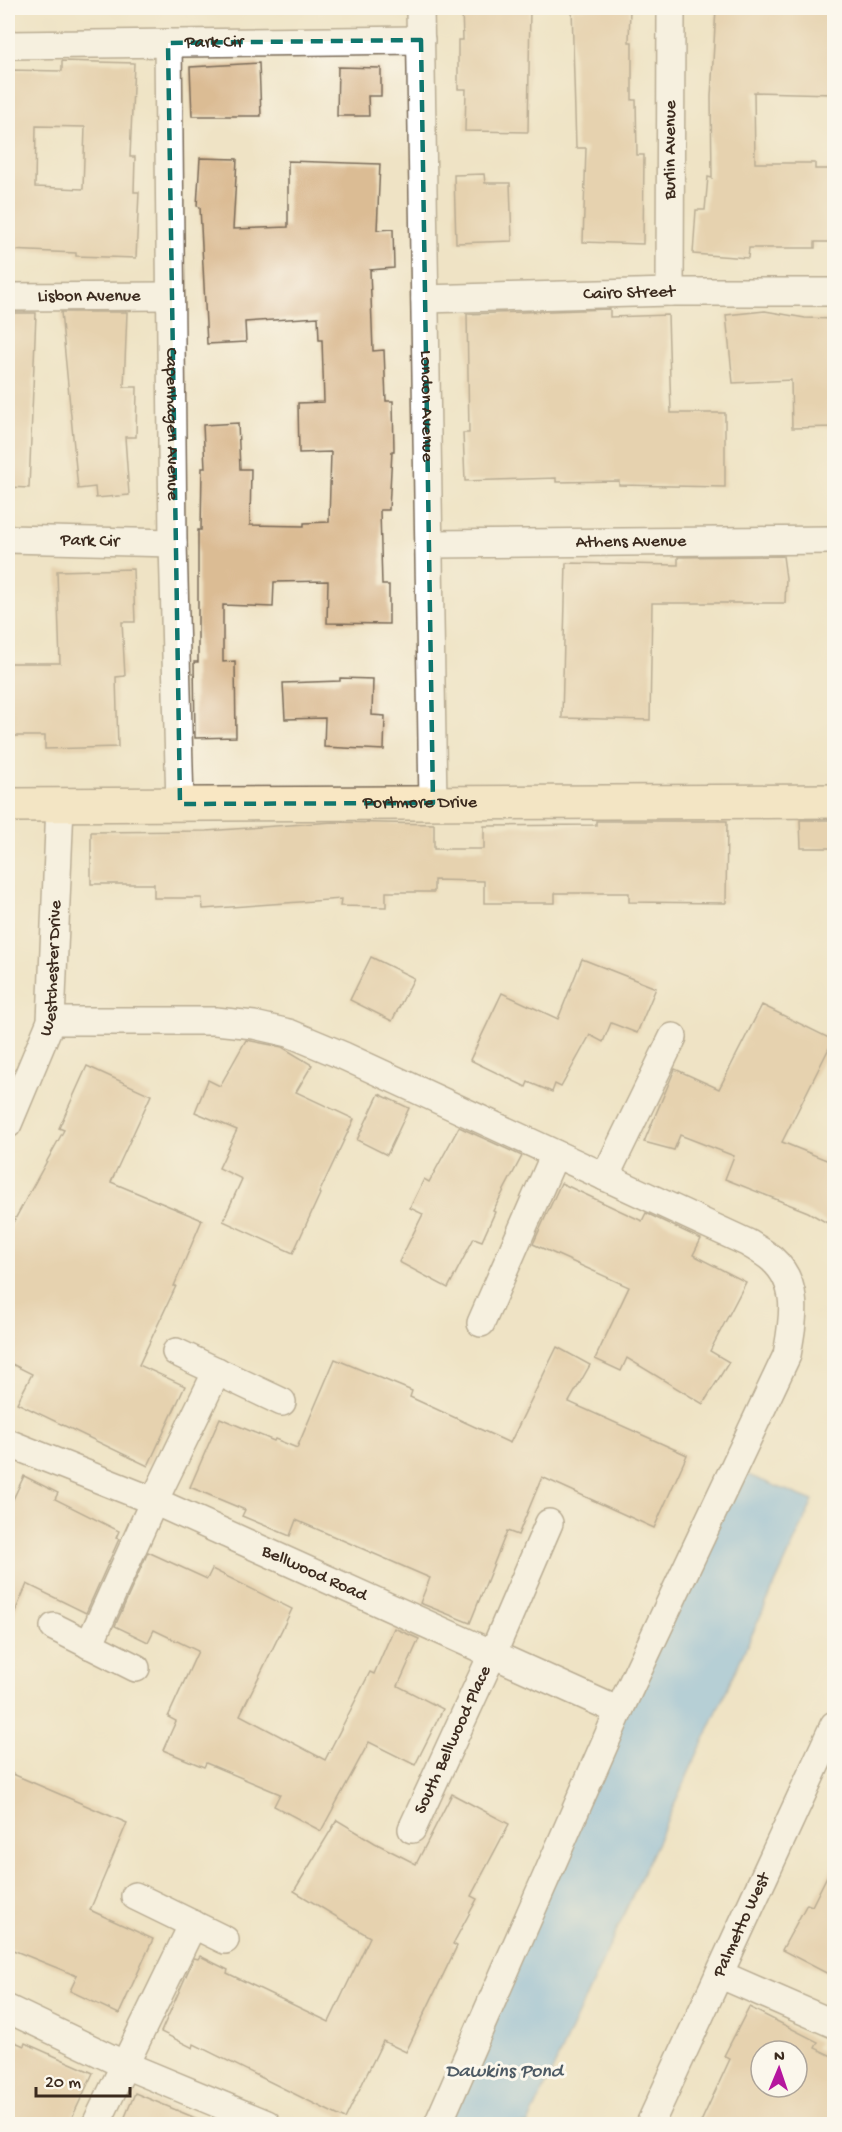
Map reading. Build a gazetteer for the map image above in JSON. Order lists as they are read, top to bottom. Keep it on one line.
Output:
{"streets":{"street":["Park Cir","Burlin Avenue","Cairo Street","Lisbon Avenue","London Avenue","Capenhagen Avenue","Athens Avenue","Portmore Drive","Westchester Drive","Bellwood Road","South Bellwood Place","Palmetto West"]},"crossings":[["Park Cir","London Avenue"],["Park Cir","Capenhagen Avenue"],["Burlin Avenue","Cairo Street"],["Cairo Street","London Avenue"],["Lisbon Avenue","Capenhagen Avenue"],["London Avenue","Athens Avenue"],["London Avenue","Portmore Drive"],["Capenhagen Avenue","Portmore Drive"],["Portmore Drive","Westchester Drive"],["Bellwood Road","South Bellwood Place"]],"water":["Dawkins Pond"],"scale_bar":"20 m","north":"top"}
